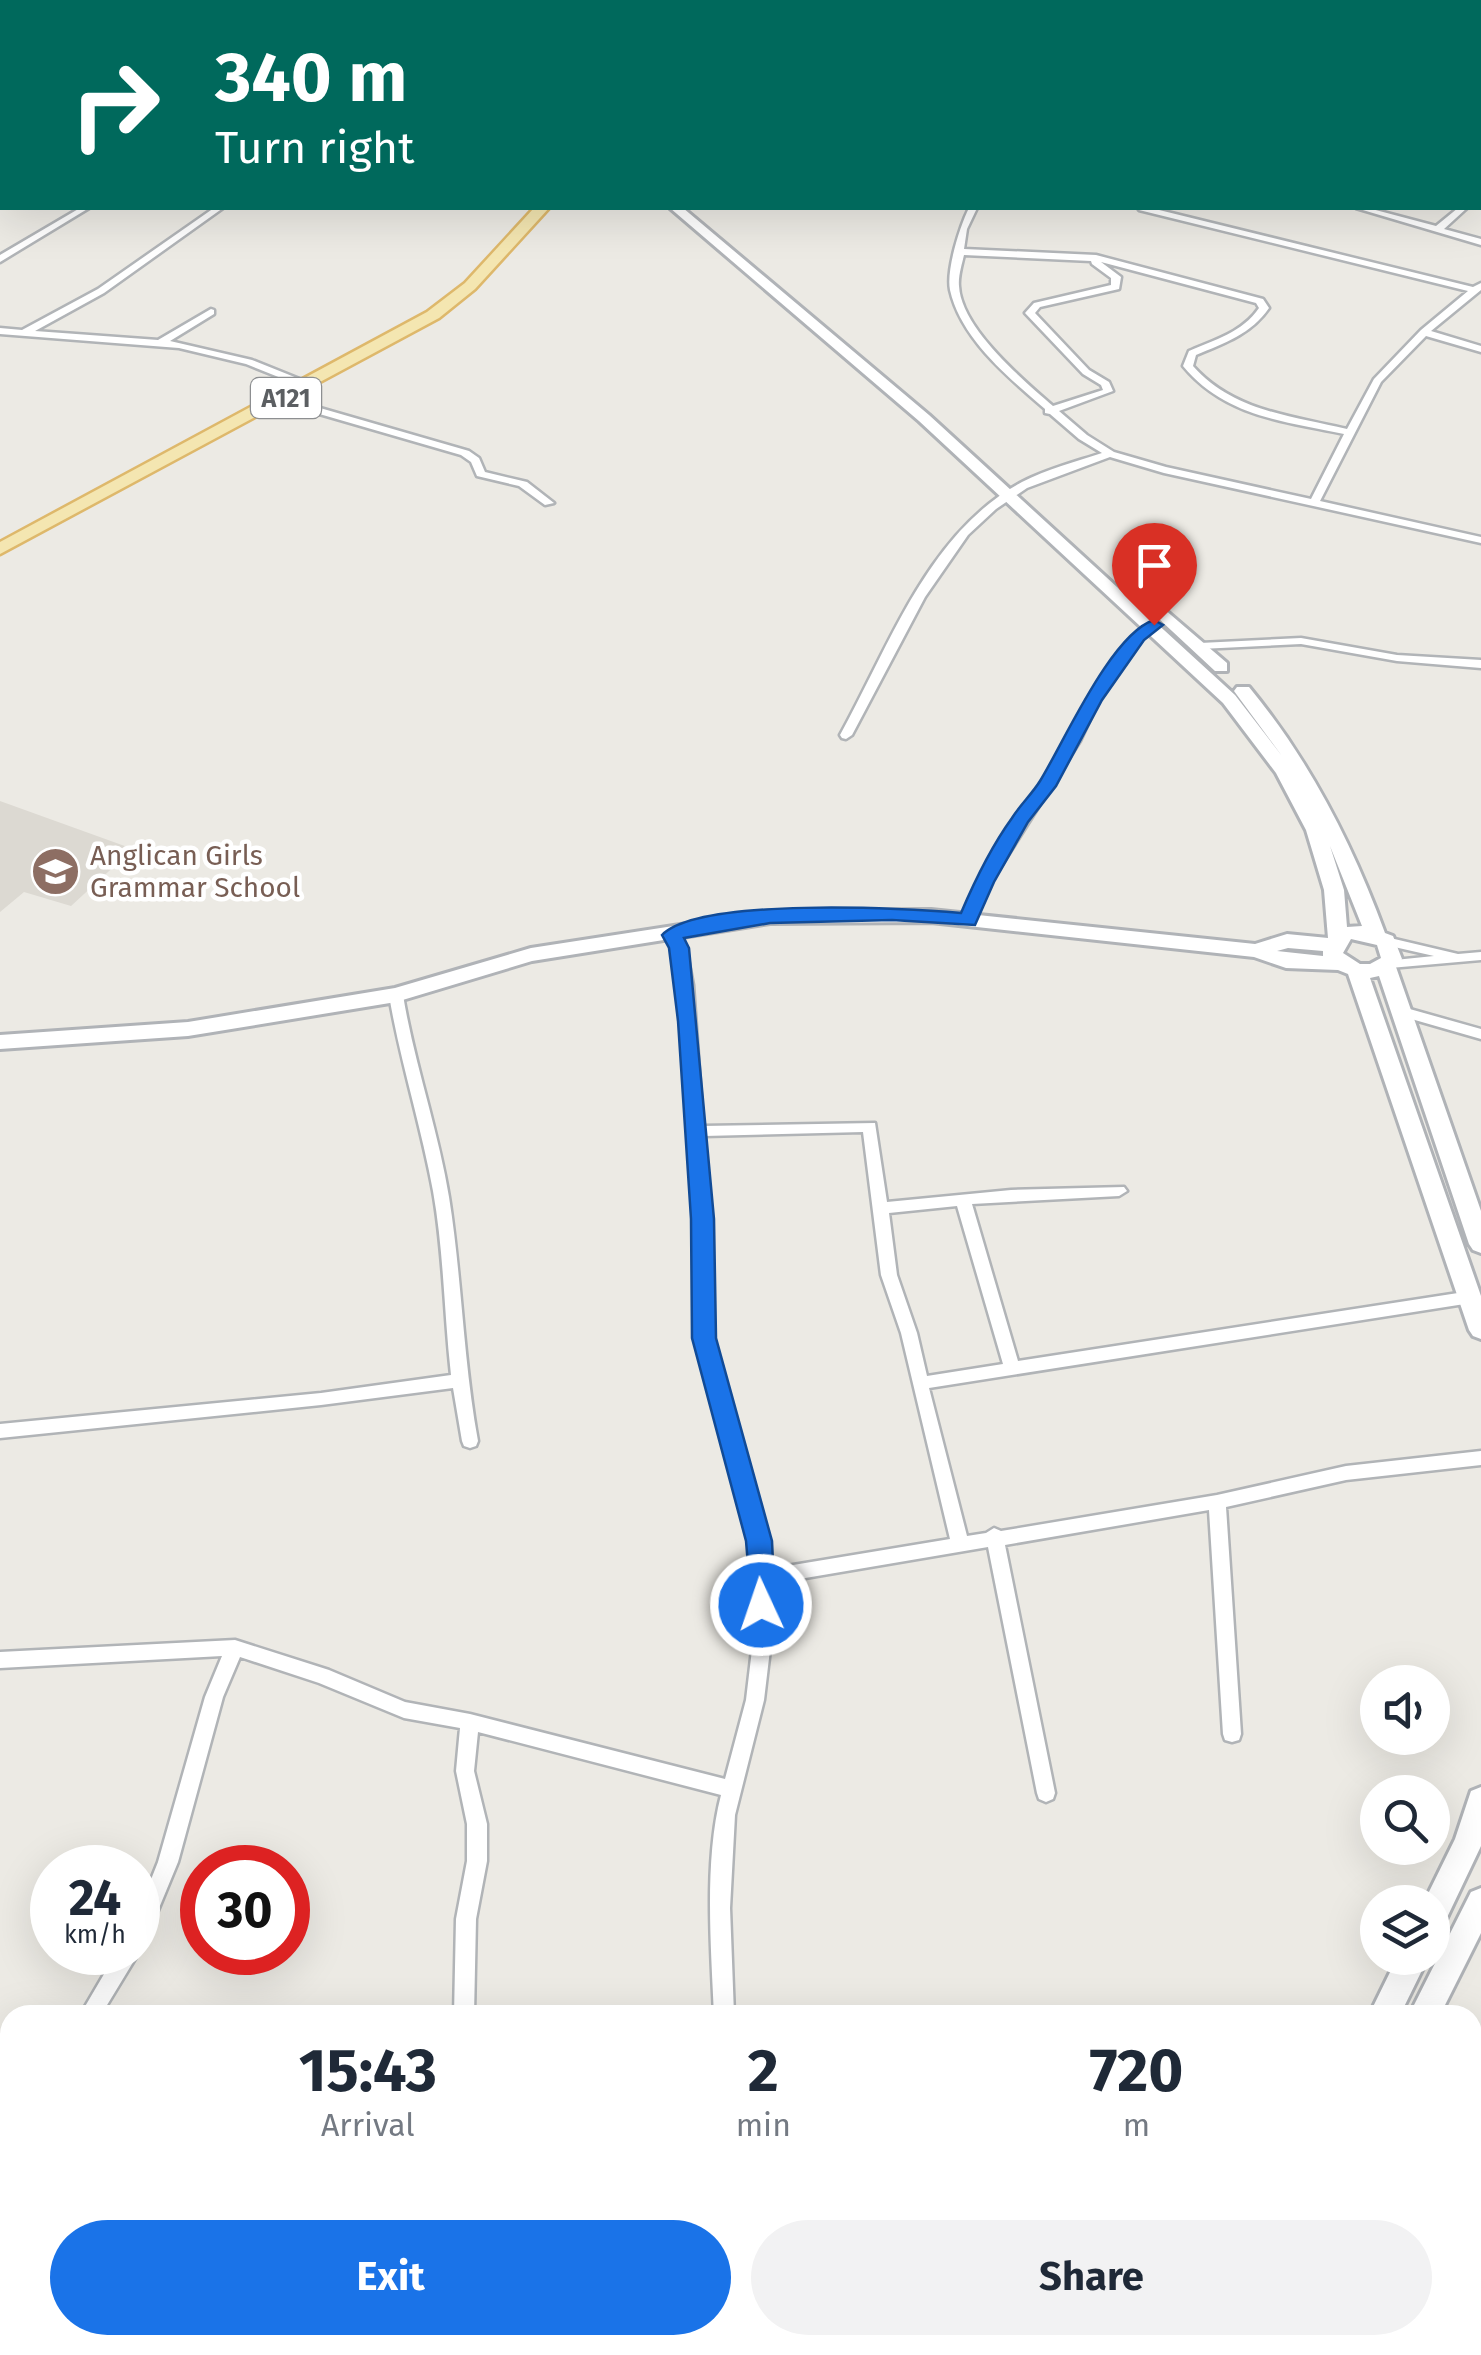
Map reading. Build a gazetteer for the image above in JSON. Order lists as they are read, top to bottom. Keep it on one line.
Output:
{"streets":{"main road":["A121"]},"places":{"school or university":["Anglican Girls Grammar School"]},"page":{"turn":["340 m","Turn right"],"speed":"24 km/h","limit":"30","eta":["15:43","Arrival","2","min","720","m"],"buttons":["Exit","Share"]}}
